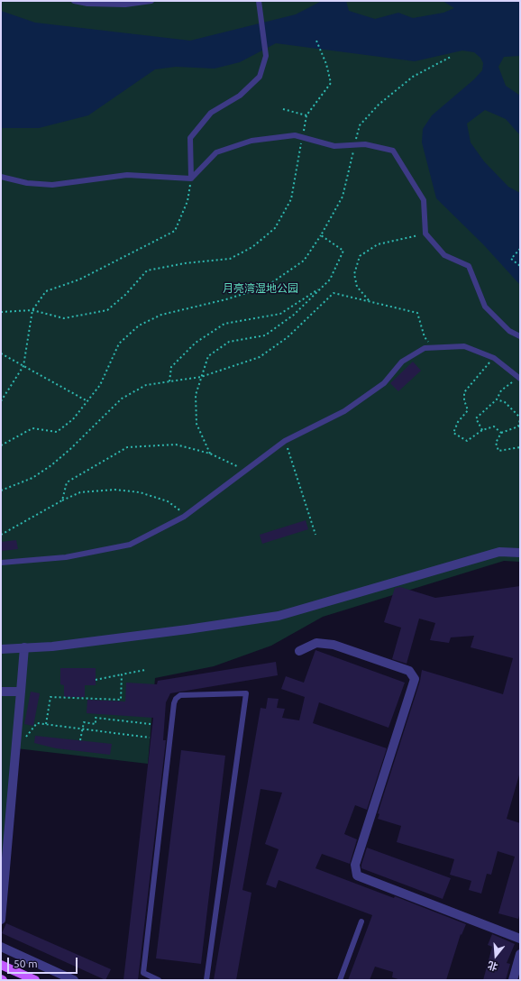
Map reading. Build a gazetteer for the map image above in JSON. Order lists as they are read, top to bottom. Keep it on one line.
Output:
{"parks":["月亮湾湿地公园"],"scale_bar":"50 m","north":"bottom"}
